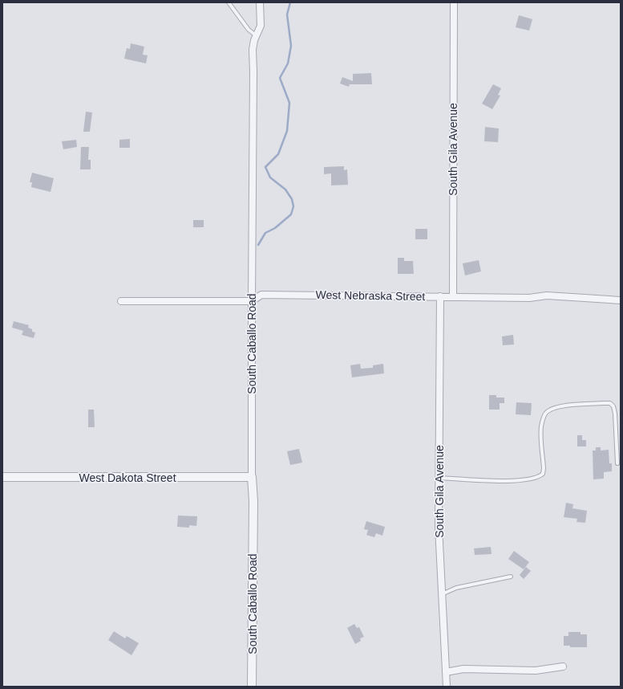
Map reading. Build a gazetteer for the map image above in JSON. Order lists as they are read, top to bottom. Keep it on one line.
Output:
{"streets":{"street":["South Gila Avenue","West Nebraska Street","South Caballo Road","West Dakota Street"]},"crossings":[["South Gila Avenue","West Nebraska Street"],["West Nebraska Street","South Caballo Road"],["South Caballo Road","West Dakota Street"]]}
